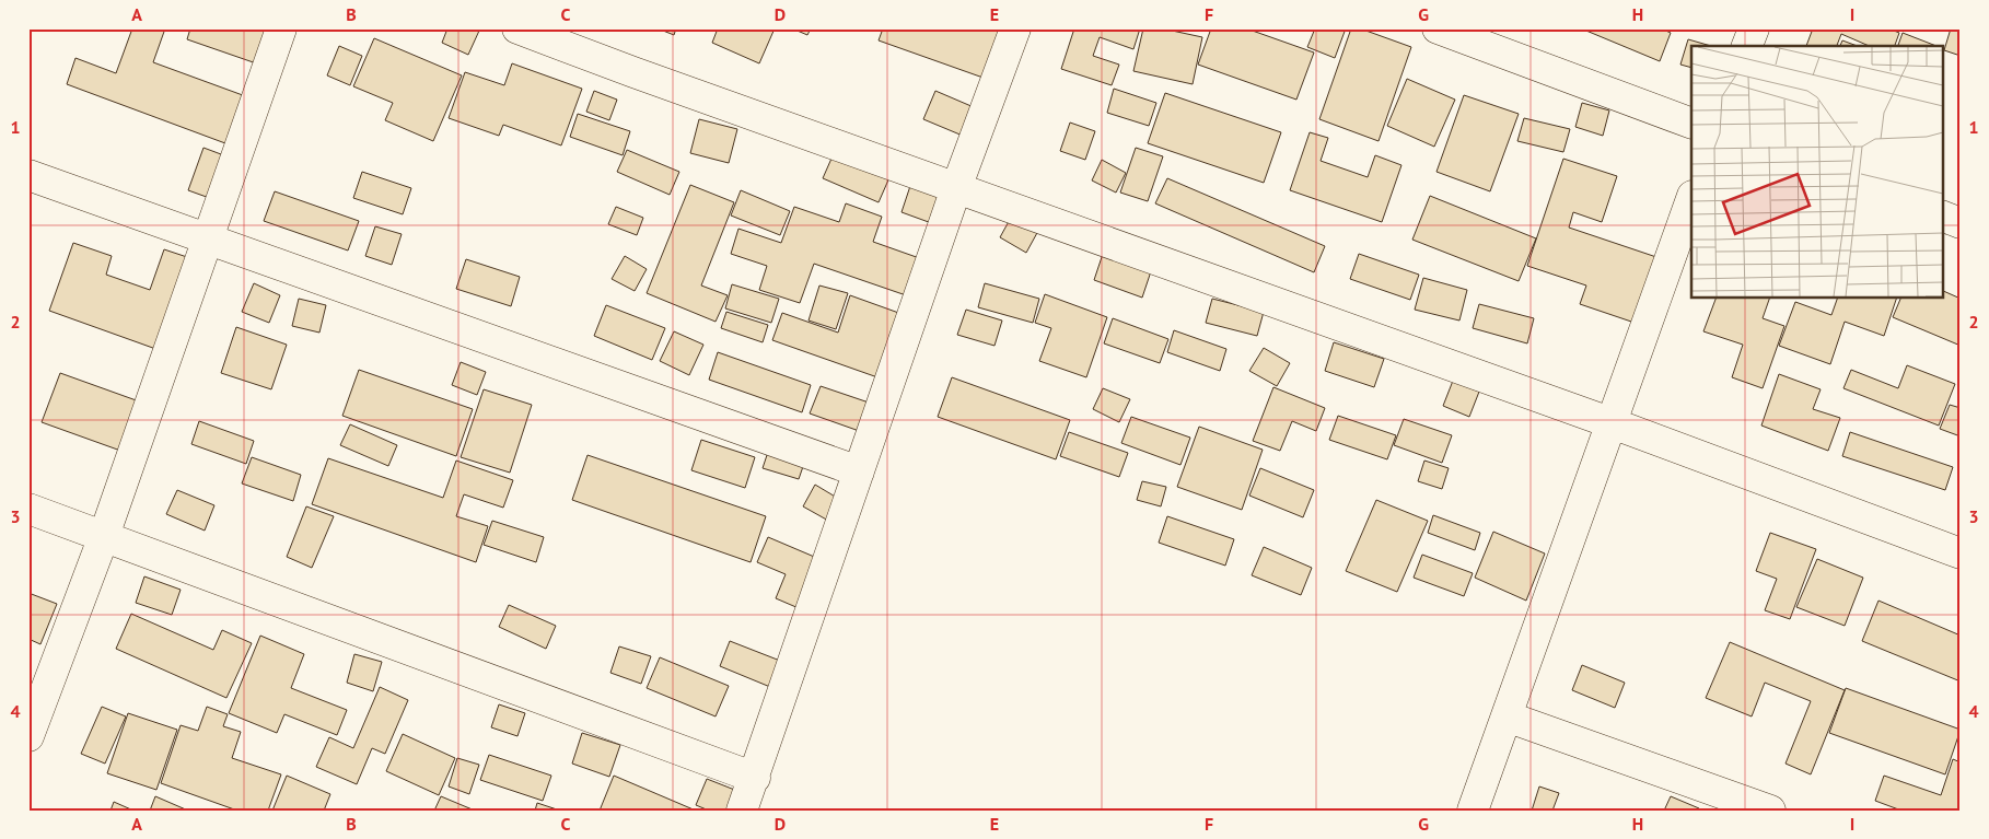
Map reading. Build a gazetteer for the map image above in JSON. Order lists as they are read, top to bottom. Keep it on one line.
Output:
{"grid":{"columns":["A","B","C","D","E","F","G","H","I"],"rows":["1","2","3","4"]}}
